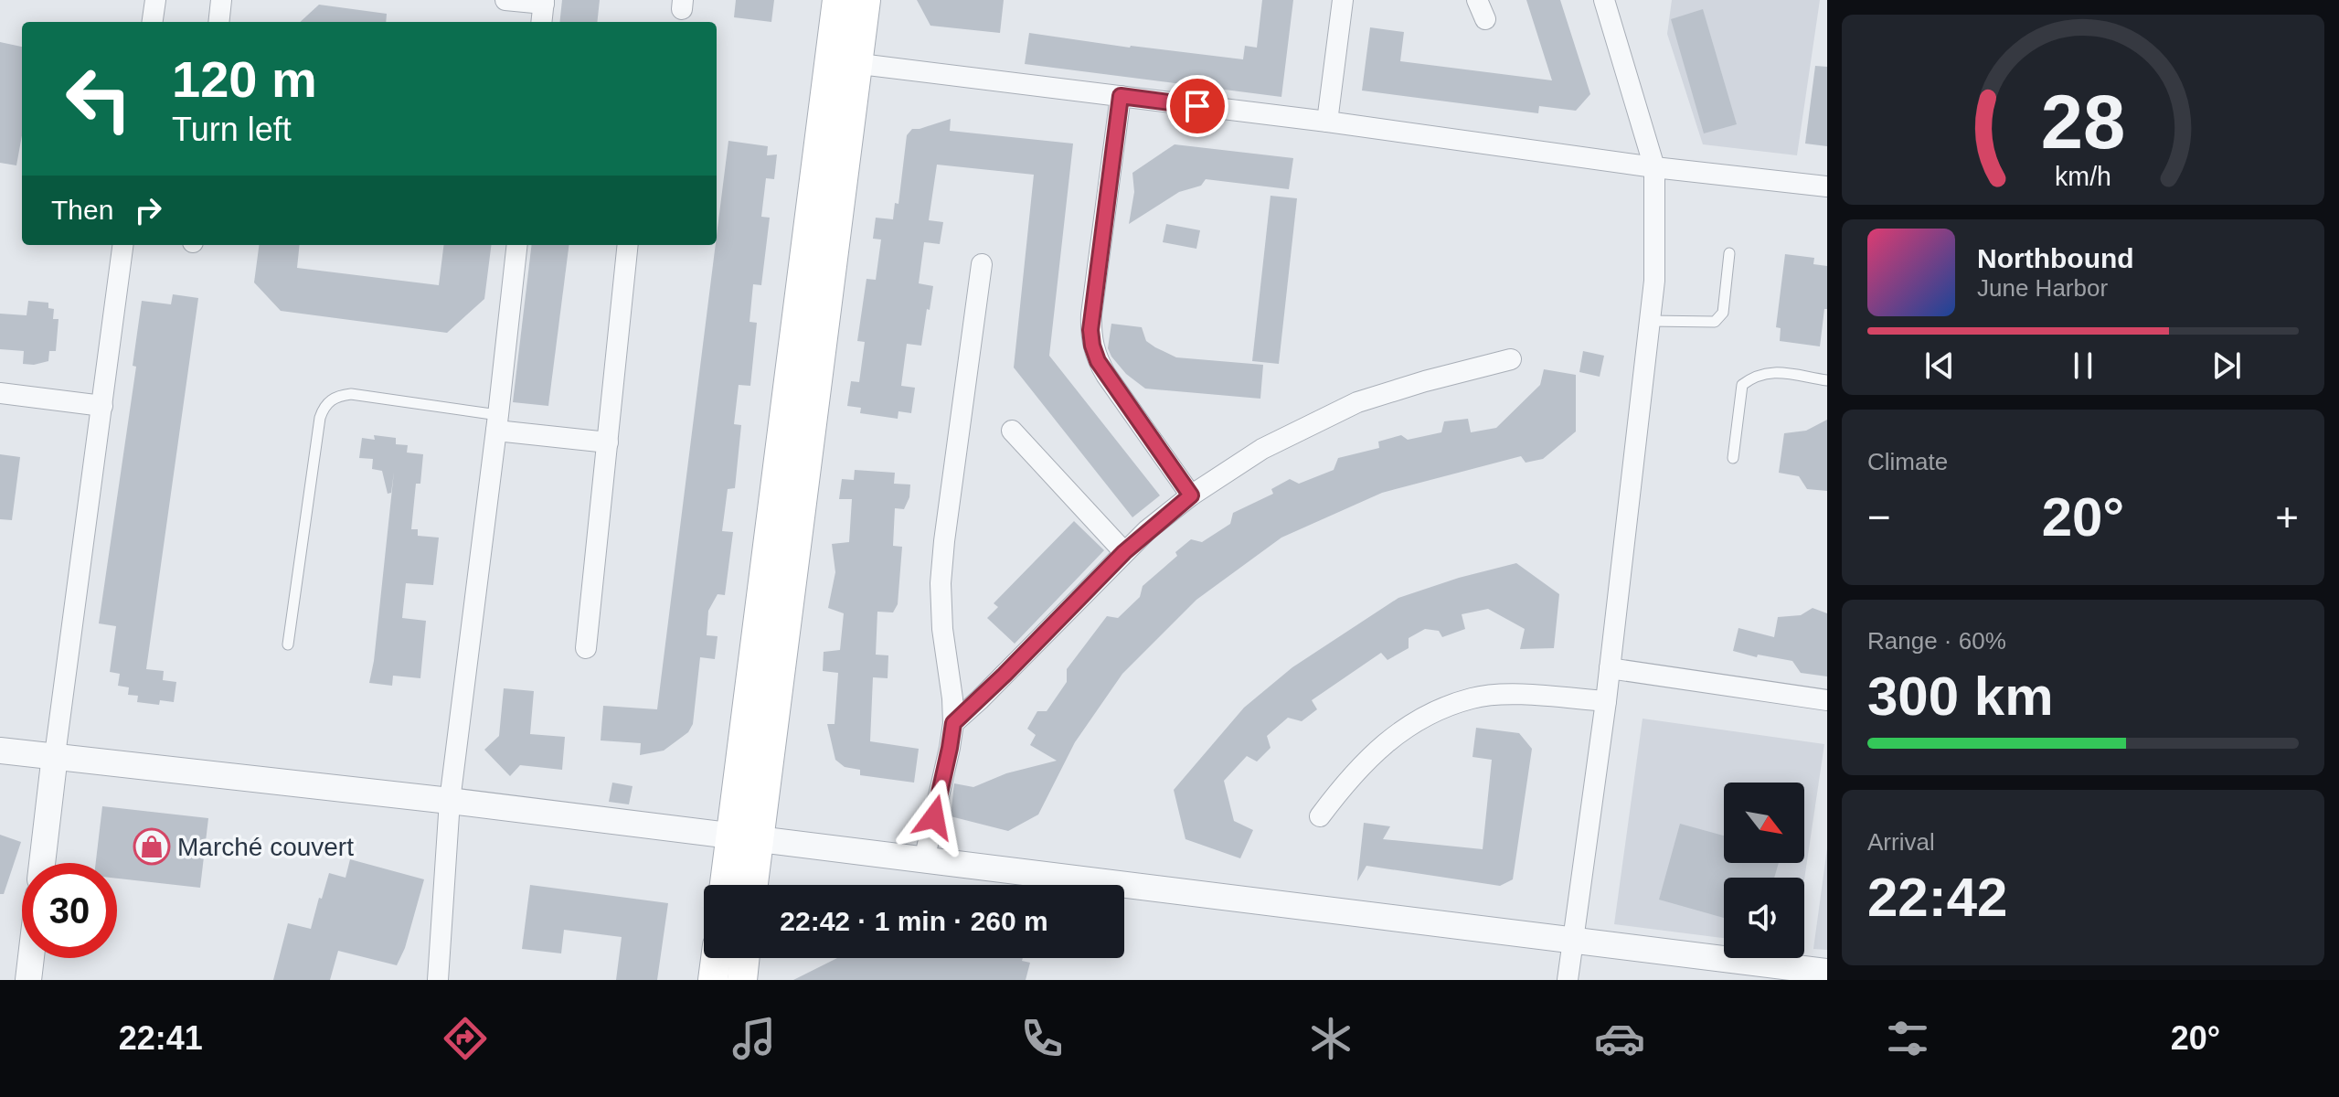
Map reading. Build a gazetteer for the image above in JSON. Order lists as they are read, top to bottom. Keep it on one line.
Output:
{"places":{"shop":["Marché couvert"]},"north":"bottom right","page":{"turn":["120 m","Turn left"],"then":"Then","song":["Northbound","June Harbor"],"tile":["Climate",["Range · 60%","300 km"],["Arrival","22:42"]],"heat":["−","20°","+"],"limit":"30","trip":"22:42 · 1 min · 260 m","tabs":["22:41","20°"],"gauge":["28","km/h"]}}
